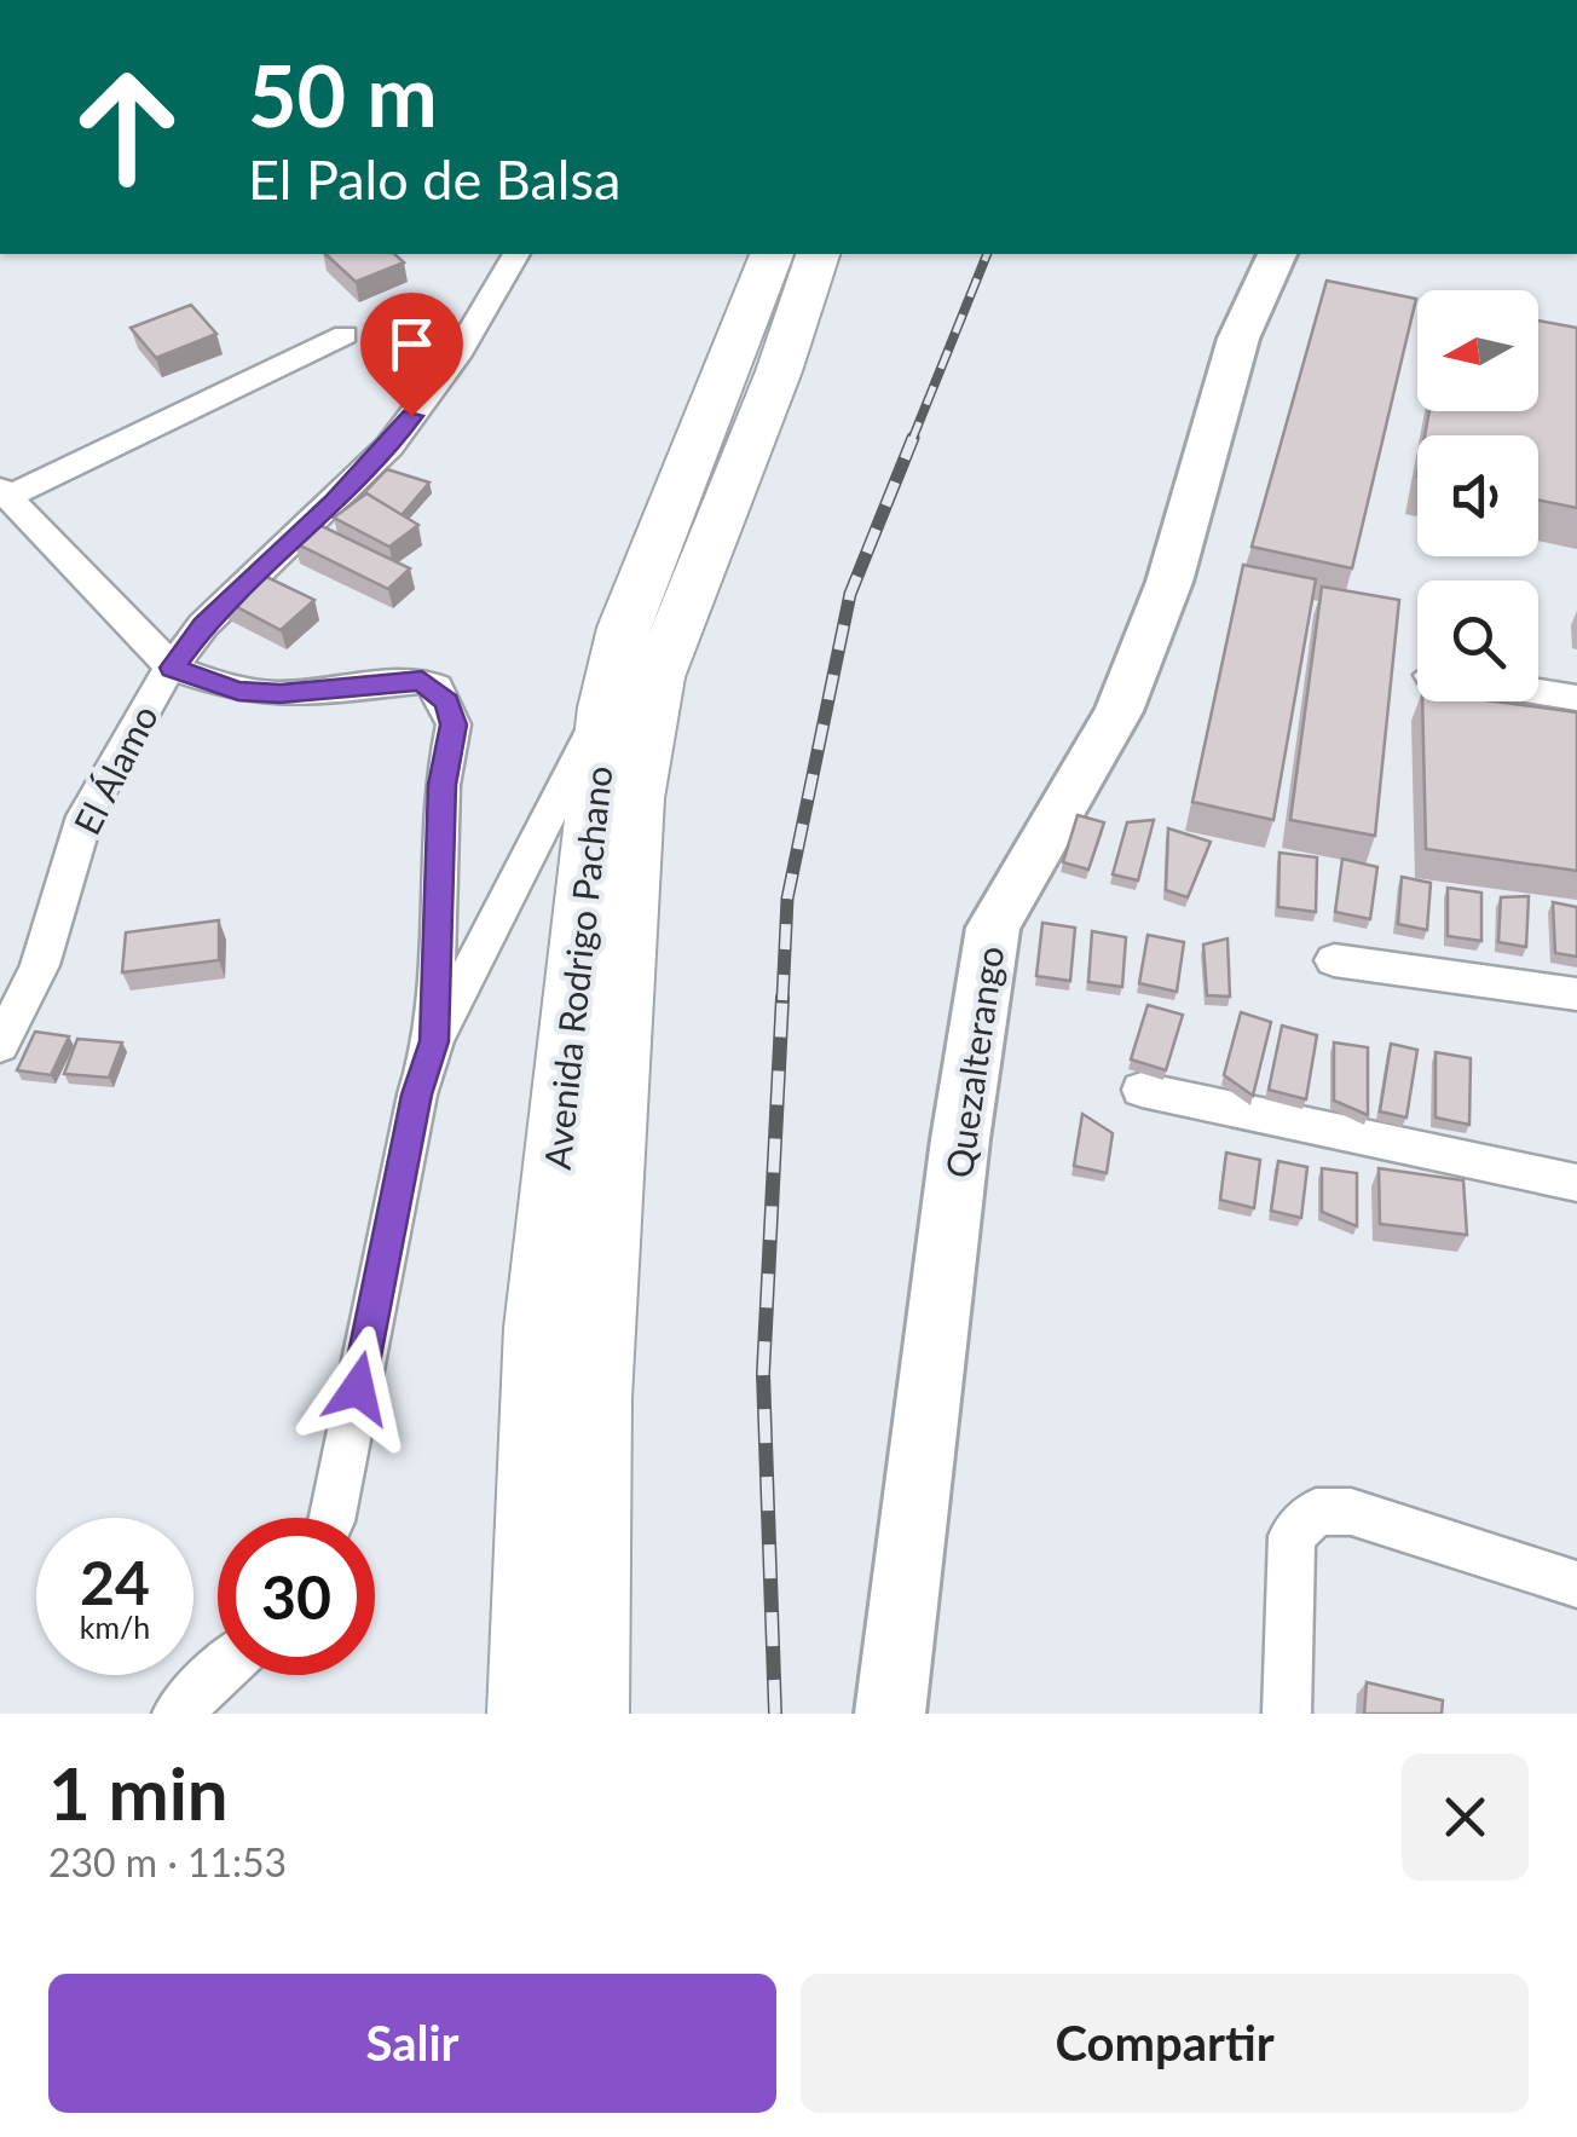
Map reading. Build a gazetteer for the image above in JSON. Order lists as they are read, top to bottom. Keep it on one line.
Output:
{"streets":{"main road":["Avenida Rodrigo Pachano"],"street":["El Álamo","Quezalterango"]},"north":"left","page":{"turn":["50 m","El Palo de Balsa"],"speed":"24 km/h","limit":"30","heading":["1 min","230 m · 11:53"],"buttons":["Salir","Compartir"]}}
